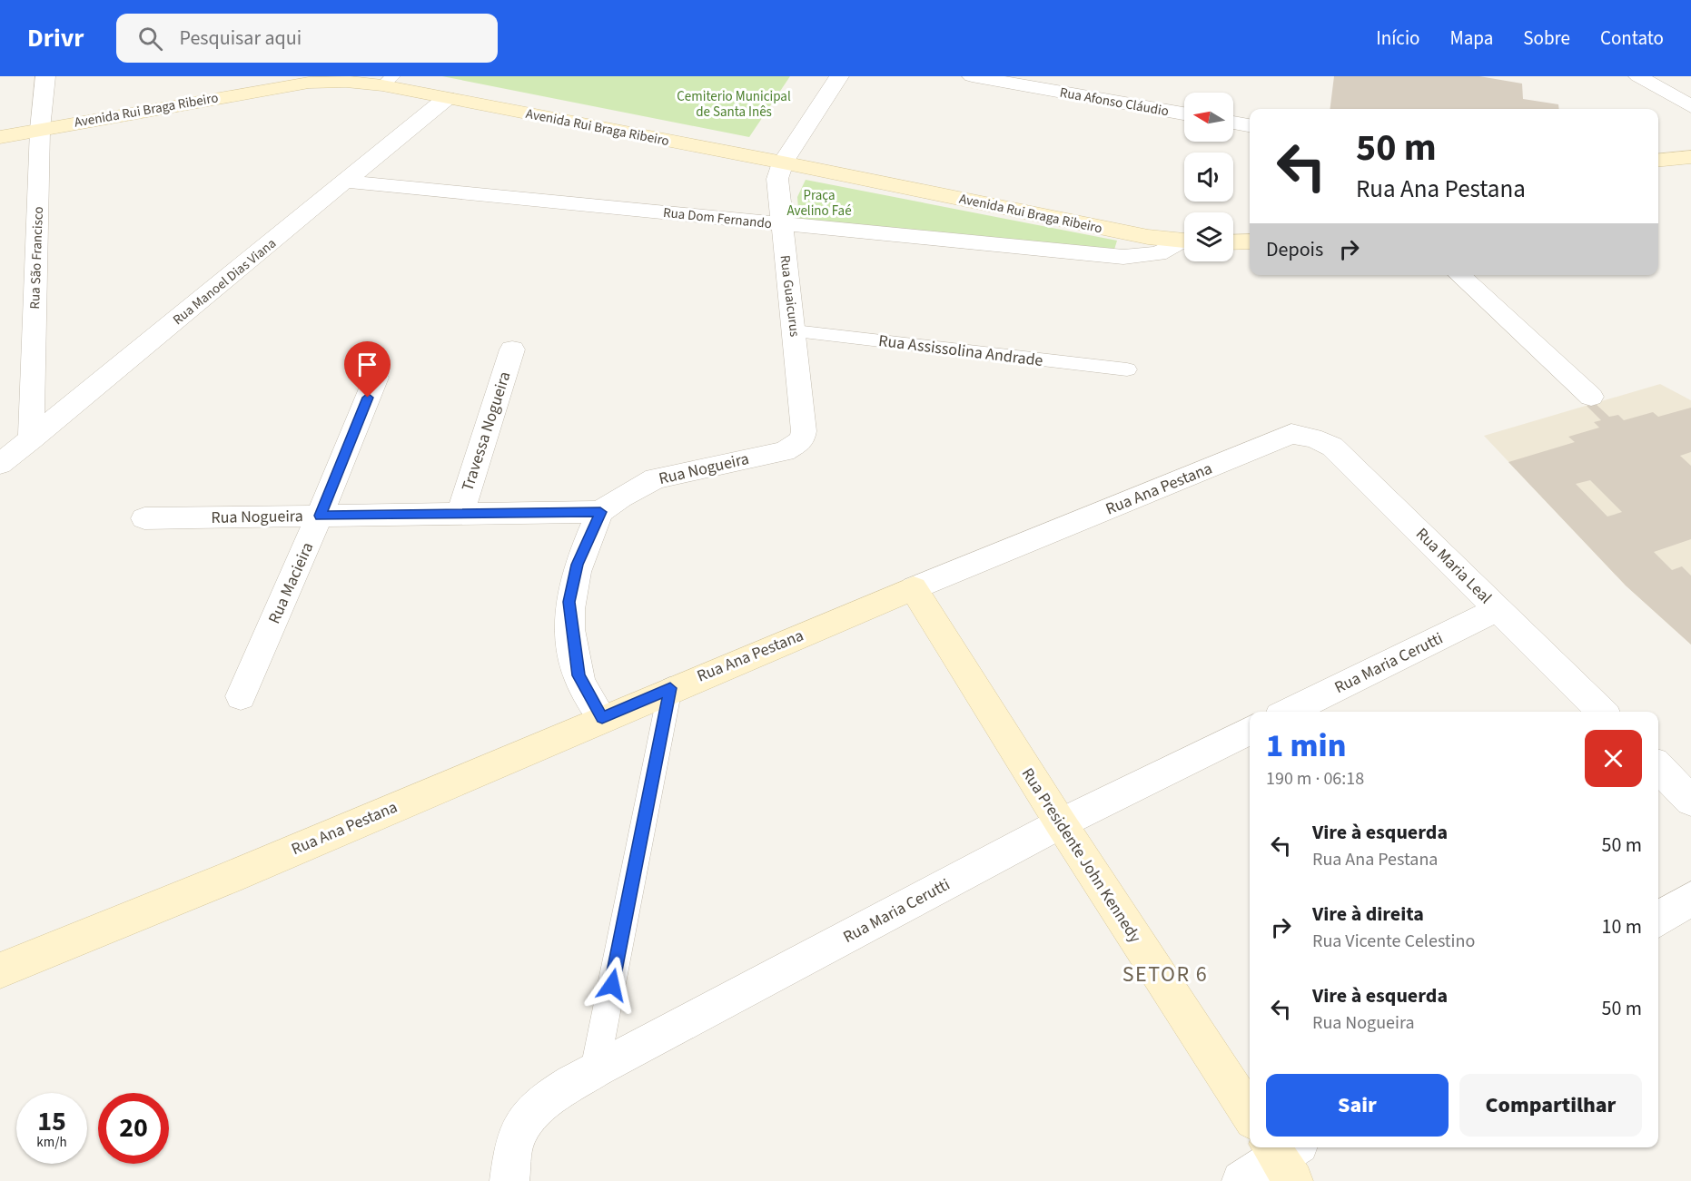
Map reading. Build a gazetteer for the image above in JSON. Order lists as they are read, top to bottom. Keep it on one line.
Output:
{"streets":{"main road":["Avenida Rui Braga Ribeiro","Rua Ana Pestana","Rua Presidente John Kennedy"],"street":["Rua Afonso Cláudio","Rua Dom Fernando","Rua São Francisco","Rua Manoel Dias Viana","Rua Guaicurus","Travessa Nogueira","Rua Nogueira","Rua Maria Leal","Rua Macieira","Rua Maria Cerutti"],"lane":["Rua Assissolina Andrade"]},"crossings":[["Avenida Rui Braga Ribeiro","Rua São Francisco"],["Avenida Rui Braga Ribeiro","Rua Manoel Dias Viana"],["Avenida Rui Braga Ribeiro","Rua Guaicurus"],["Rua Dom Fernando","Rua Manoel Dias Viana"],["Rua Dom Fernando","Rua Guaicurus"],["Rua São Francisco","Rua Manoel Dias Viana"],["Rua Guaicurus","Rua Assissolina Andrade"],["Rua Guaicurus","Rua Nogueira"],["Travessa Nogueira","Rua Nogueira"],["Rua Nogueira","Rua Macieira"],["Rua Ana Pestana","Rua Maria Leal"],["Rua Ana Pestana","Rua Presidente John Kennedy"],["Rua Maria Leal","Rua Maria Cerutti"],["Rua Maria Cerutti","Rua Presidente John Kennedy"]],"districts":["SETOR 6"],"parks":["Cemiterio Municipal de Santa Inês","Praça Avelino Faé"],"north":"left","page":{"header":"Drivr","search":"Pesquisar aqui","nav":["Início","Mapa","Sobre","Contato"],"turn":["50 m","Rua Ana Pestana"],"then":"Depois","heading":["1 min","190 m · 06:18"],"list":[{"name":"Vire à esquerda","note":"Rua Ana Pestana","value":"50 m"},{"name":"Vire à direita","note":"Rua Vicente Celestino","value":"10 m"},{"name":"Vire à esquerda","note":"Rua Nogueira","value":"50 m"}],"buttons":["Sair","Compartilhar"],"speed":"15 km/h","limit":"20"}}
